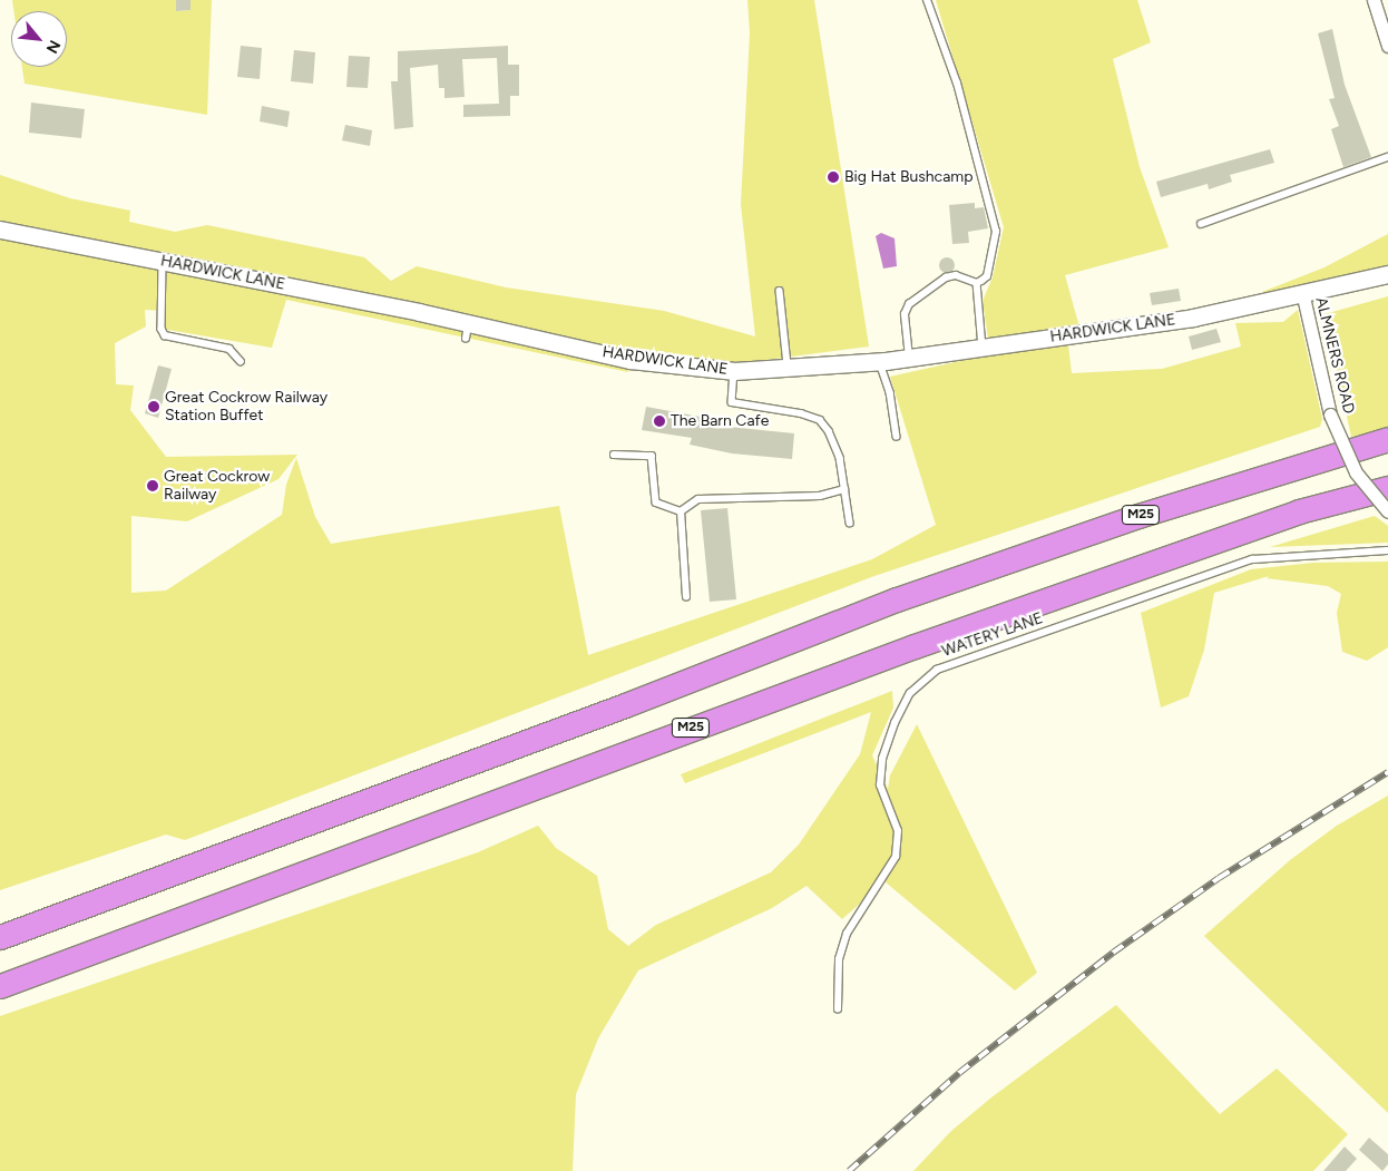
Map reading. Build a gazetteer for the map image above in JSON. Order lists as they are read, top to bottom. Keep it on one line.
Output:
{"streets":{"highway":["M25"],"street":["HARDWICK LANE","ALMNERS ROAD"],"lane":["WATERY LANE"]},"crossings":[["HARDWICK LANE","ALMNERS ROAD"]],"places":["Big Hat Bushcamp","Great Cockrow Railway Station Buffet","The Barn Cafe","Great Cockrow Railway"],"north":"bottom right"}
